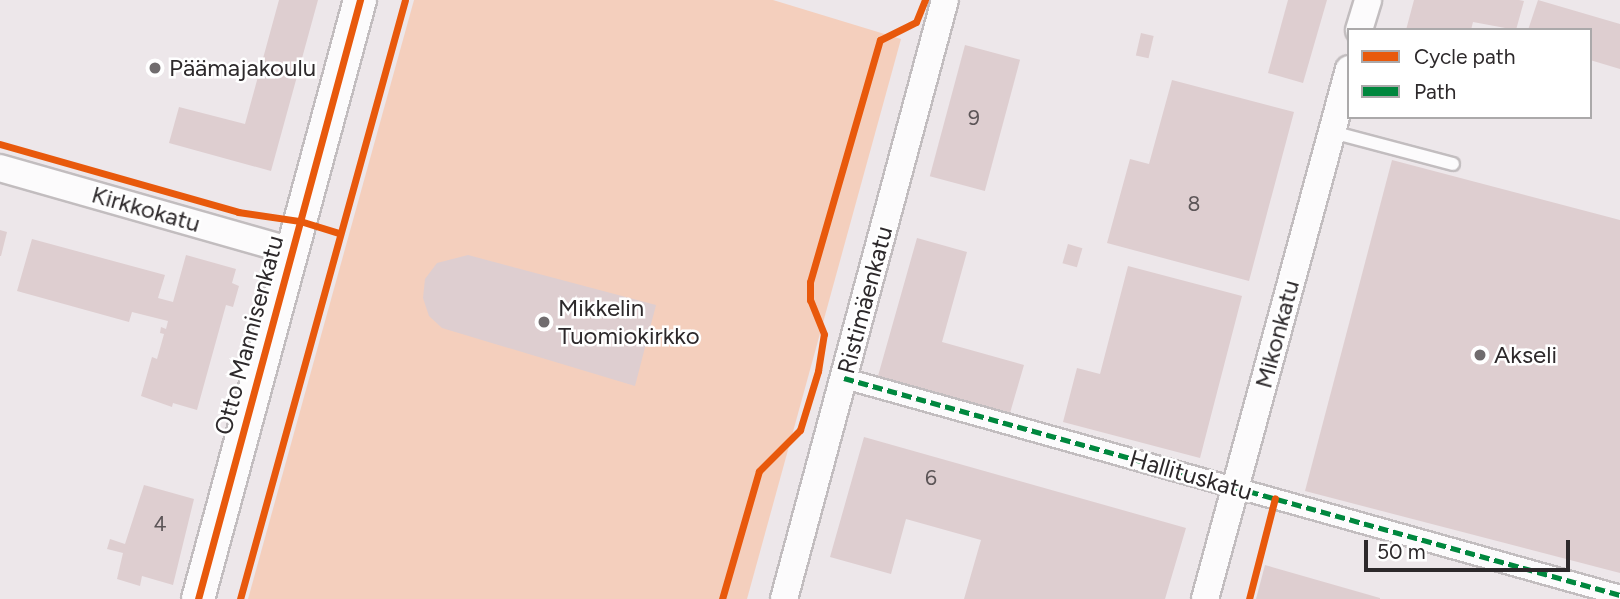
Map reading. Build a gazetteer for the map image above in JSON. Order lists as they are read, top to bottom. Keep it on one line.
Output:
{"streets":{"street":["Kirkkokatu","Ristimäenkatu","Mikonkatu","Otto Mannisenkatu","Hallituskatu"]},"crossings":[["Kirkkokatu","Otto Mannisenkatu"],["Ristimäenkatu","Hallituskatu"],["Mikonkatu","Hallituskatu"]],"places":["Päämajakoulu","Mikkelin Tuomiokirkko","Akseli"],"house_numbers":["9","8","6","4"],"legend":["Cycle path","Path"],"scale_bar":"50 m"}
